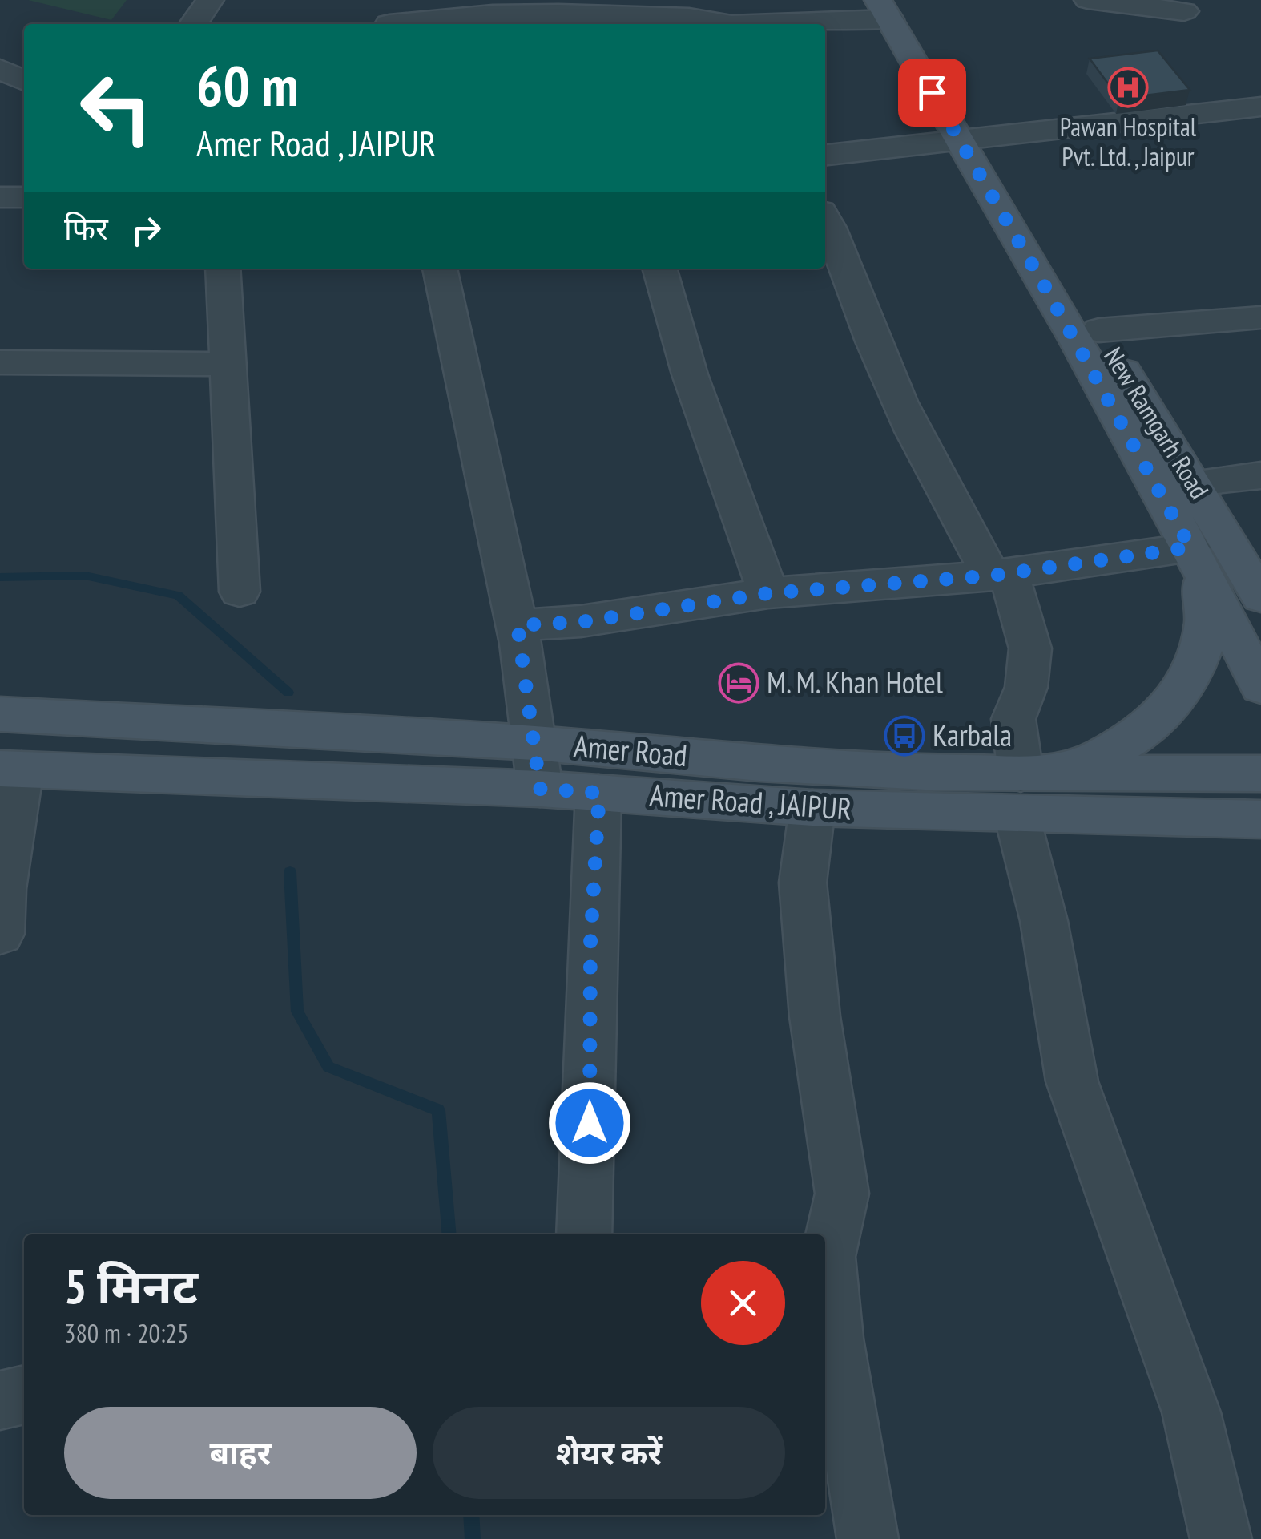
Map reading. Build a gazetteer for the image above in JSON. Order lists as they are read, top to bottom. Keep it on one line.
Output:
{"streets":{"main road":["New Ramgarh Road","Amer Road","Amer Road , JAIPUR"]},"crossings":[["Amer Road","Amer Road , JAIPUR"]],"places":{"hospital":["Pawan Hospital Pvt. Ltd. , Jaipur"],"hotel":["M. M. Khan Hotel"],"bus stop":["Karbala"]},"page":{"turn":["60 m","Amer Road , JAIPUR"],"then":"फिर","heading":["5 मिनट","380 m · 20:25"],"buttons":["बाहर","शेयर करें"]}}
